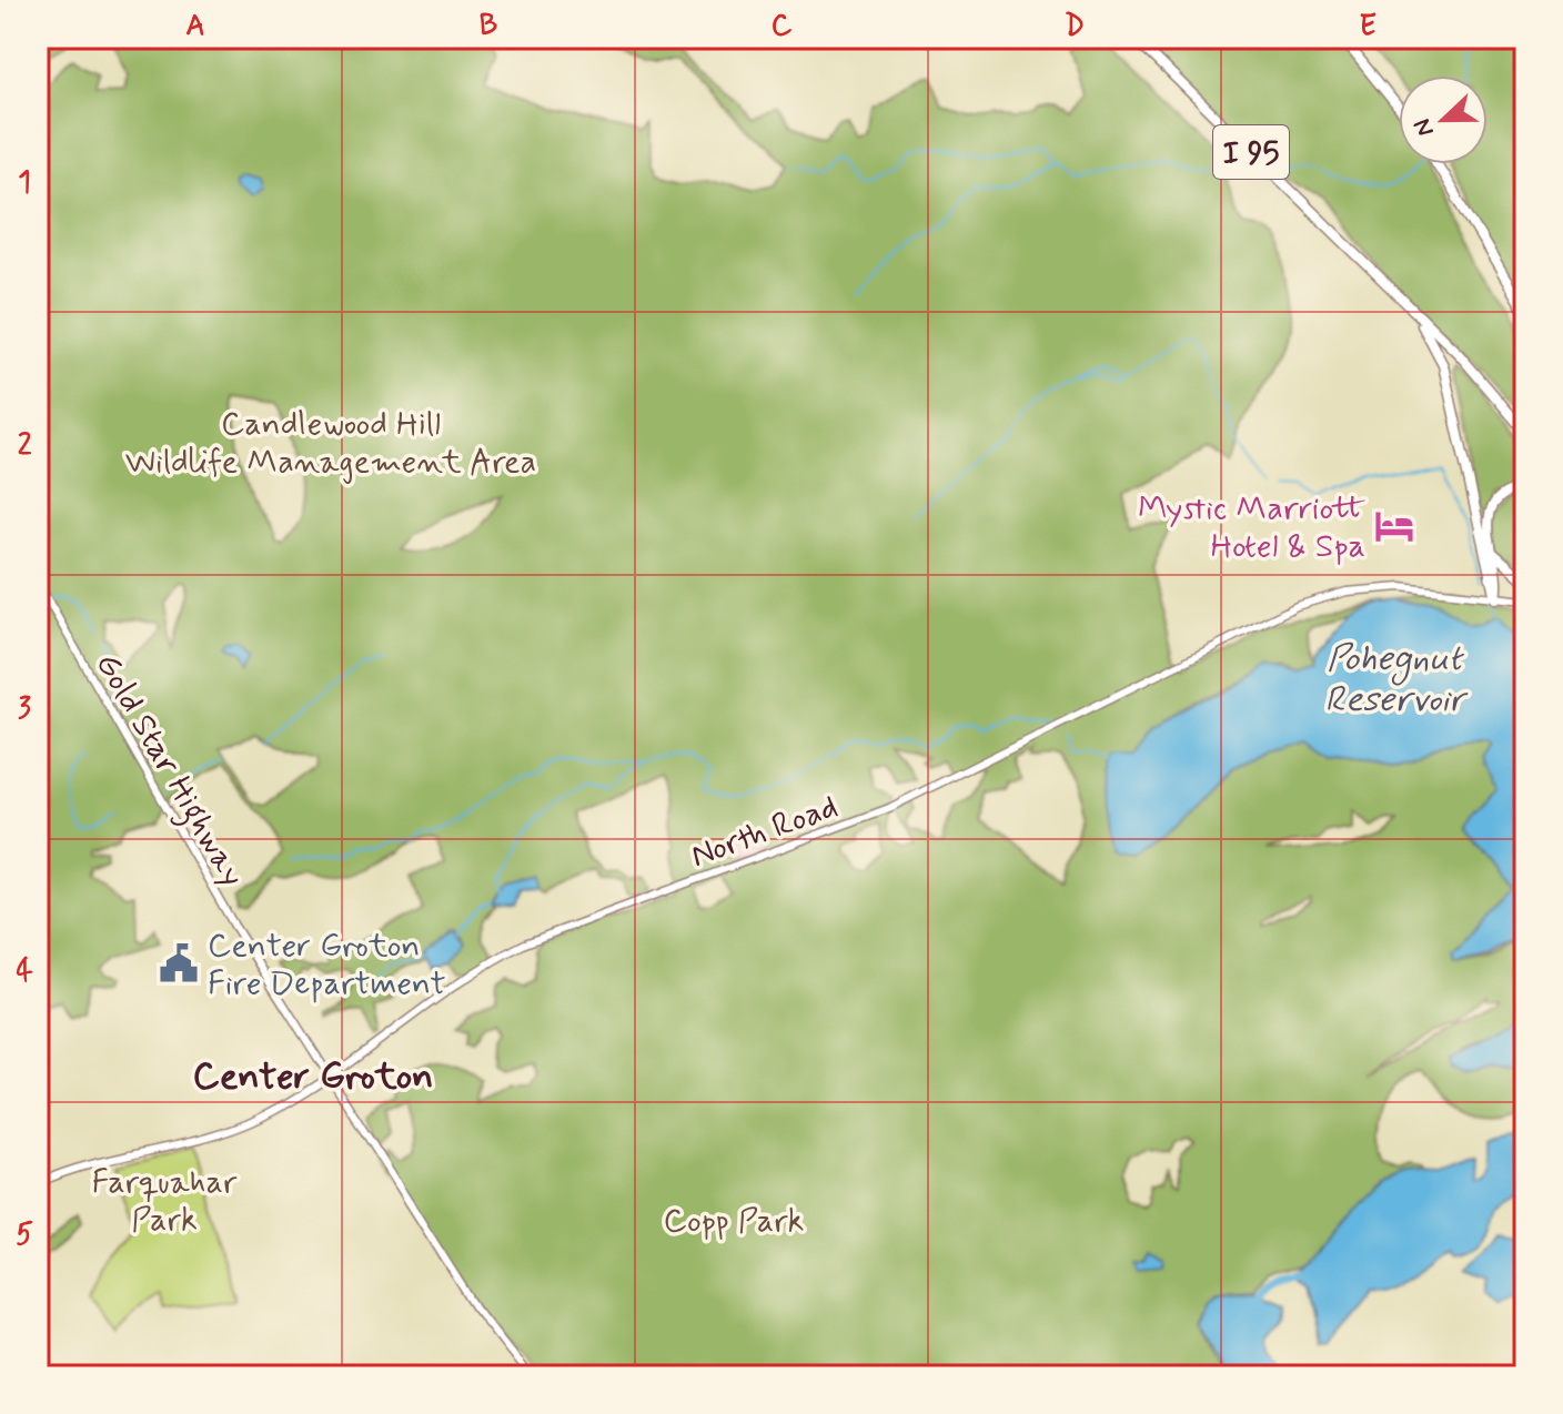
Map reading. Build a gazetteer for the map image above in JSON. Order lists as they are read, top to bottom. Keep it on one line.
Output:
{"streets":{"highway":["I 95"],"main road":["Gold Star Highway","North Road"]},"crossings":[["Gold Star Highway","North Road"]],"districts":["Center Groton"],"water":["Pohegnut Reservoir"],"parks":["Candlewood Hill Wildlife Management Area","Farquahar Park","Copp Park"],"places":{"hotel":["Mystic Marriott Hotel & Spa"],"public building":["Center Groton Fire Department"]},"north":"left","grid":{"columns":["A","B","C","D","E"],"rows":["1","2","3","4","5"]}}
